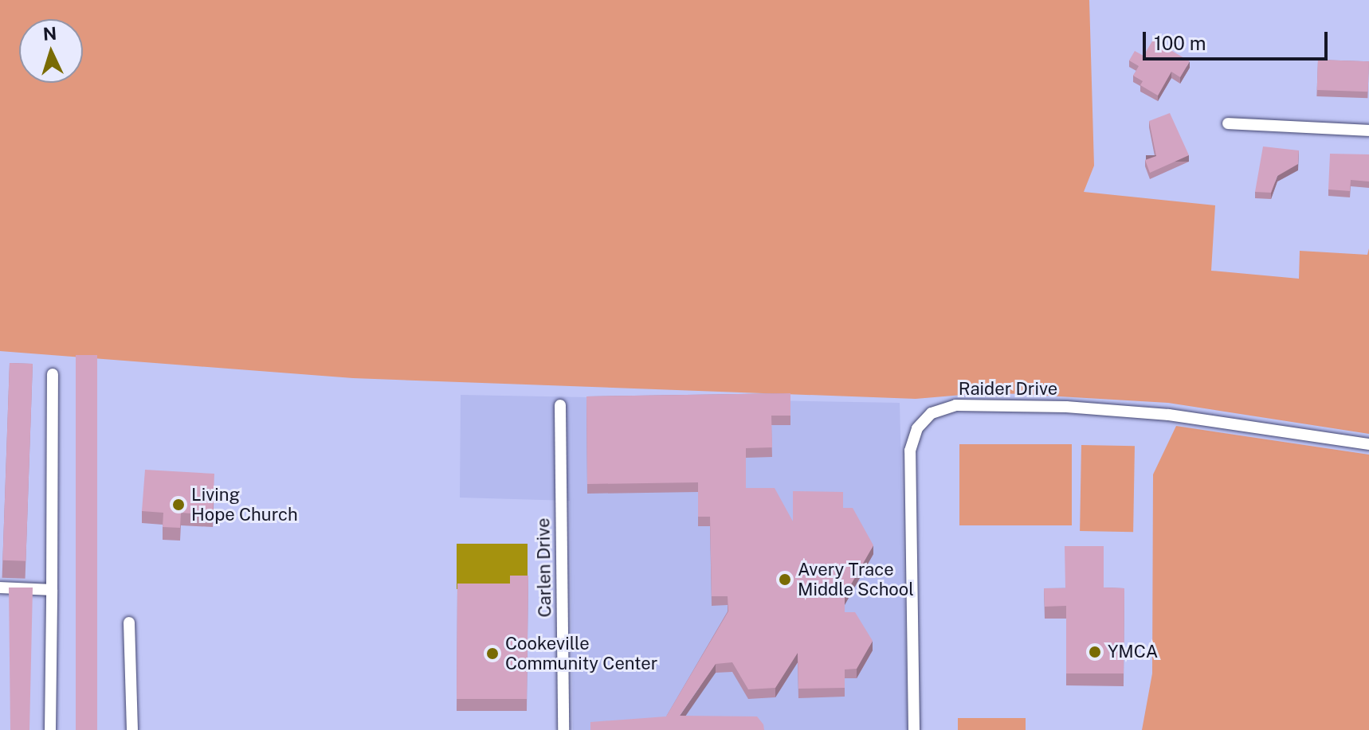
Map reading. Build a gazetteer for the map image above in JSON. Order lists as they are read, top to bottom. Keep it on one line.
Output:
{"streets":{"street":["Raider Drive","Carlen Drive"]},"places":["Living Hope Church","Avery Trace Middle School","YMCA","Cookeville Community Center"],"scale_bar":"100 m","north":"top"}
